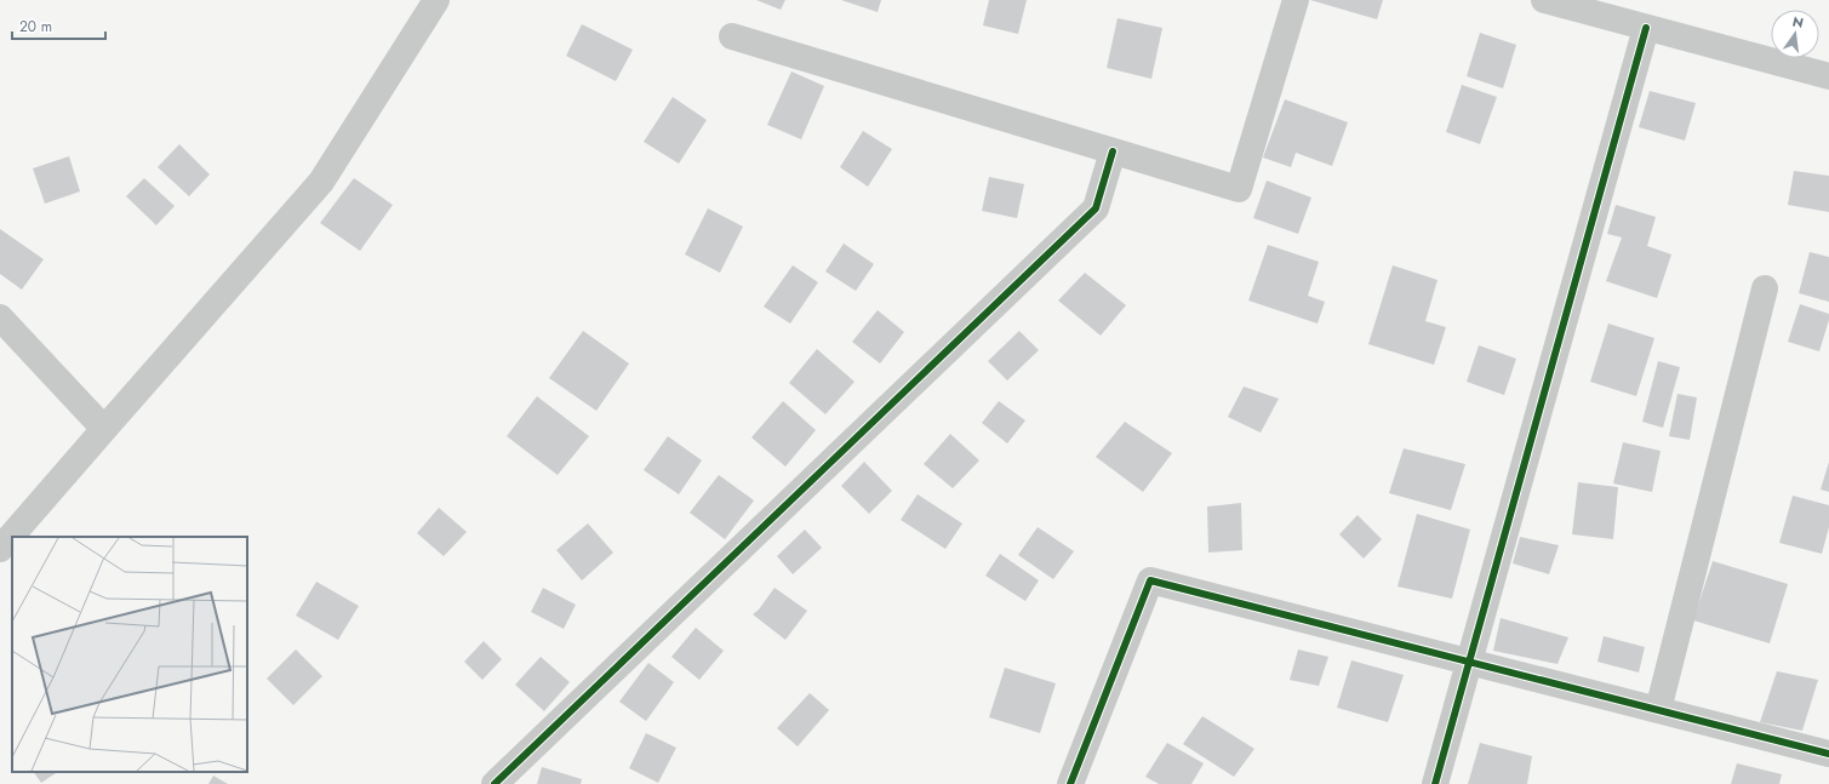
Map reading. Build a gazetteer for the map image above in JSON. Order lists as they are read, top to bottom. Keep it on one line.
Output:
{"scale_bar":"20 m","north":"top"}
